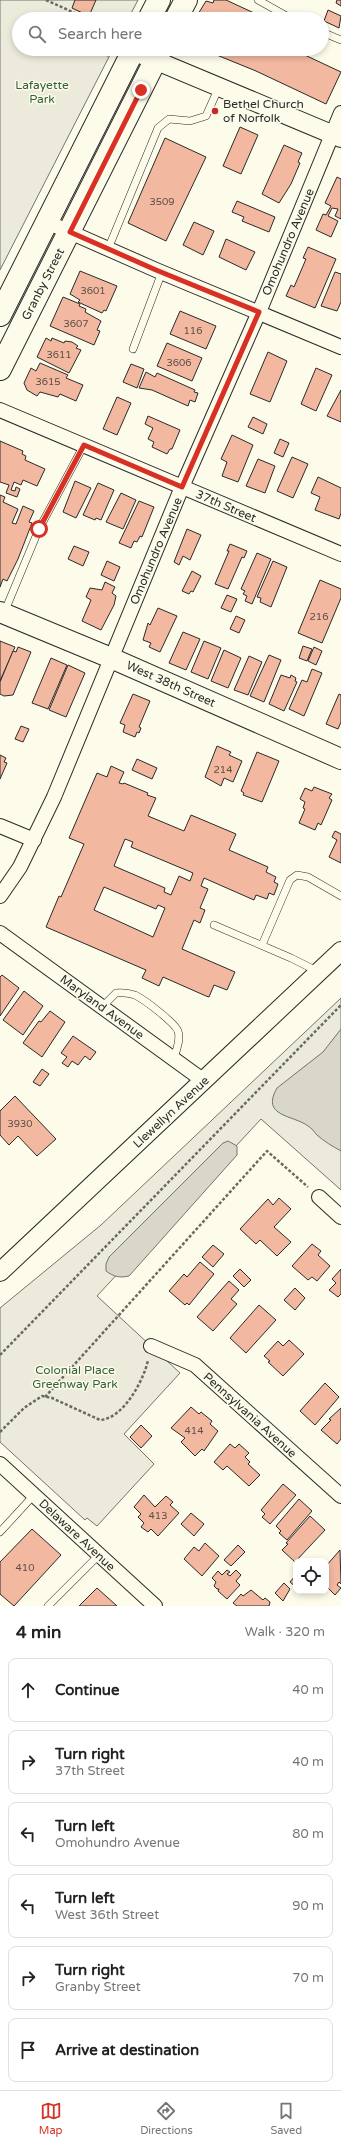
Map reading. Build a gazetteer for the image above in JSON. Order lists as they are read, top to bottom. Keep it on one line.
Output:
{"streets":{"main road":["Granby Street","West 38th Street"],"street":["Omohundro Avenue","37th Street","Maryland Avenue","Llewellyn Avenue","Pennsylvania Avenue","Delaware Avenue"]},"crossings":[["Omohundro Avenue","37th Street"],["Omohundro Avenue","West 38th Street"],["Maryland Avenue","Llewellyn Avenue"]],"parks":["Lafayette Park","Colonial Place Greenway Park"],"places":["Bethel Church of Norfolk"],"house_numbers":["3509","3601","3607","116","3611","3606","3615","216","214","3930","414","413","410"],"page":{"search":"Search here","heading":["4 min","Walk · 320 m"],"list":[["Continue","40 m"],["Turn right","37th Street","40 m"],["Turn left","Omohundro Avenue","80 m"],["Turn left","West 36th Street","90 m"],["Turn right","Granby Street","70 m"],"Arrive at destination"],"nav":["Map","Directions","Saved"]}}
